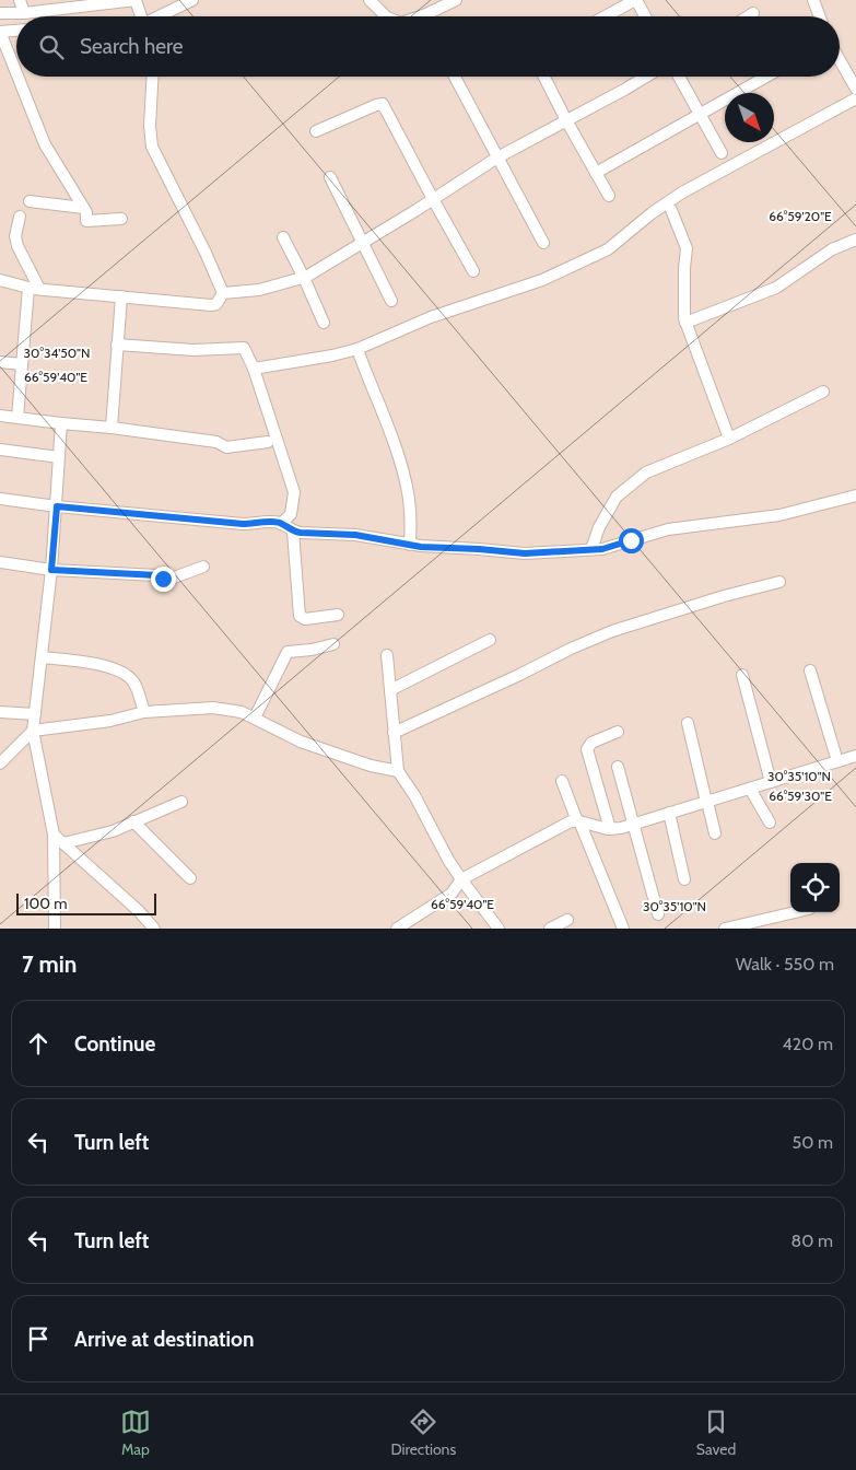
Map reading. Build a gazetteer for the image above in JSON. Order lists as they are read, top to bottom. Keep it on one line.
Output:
{"scale_bar":"100 m","north":"bottom right","page":{"search":"Search here","scale":"100 m","heading":["7 min","Walk · 550 m"],"list":[["Continue","420 m"],["Turn left","50 m"],["Turn left","80 m"],"Arrive at destination"],"nav":["Map","Directions","Saved"]},"coordinates":["66°59'20\"E","30°34'50\"N","66°59'40\"E","30°35'10\"N","66°59'30\"E"]}
